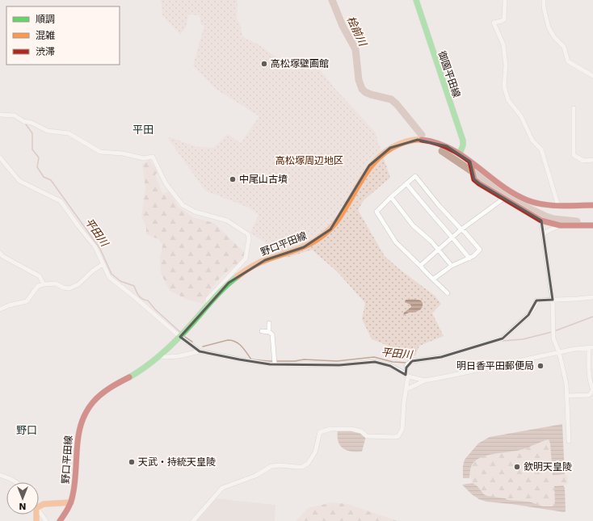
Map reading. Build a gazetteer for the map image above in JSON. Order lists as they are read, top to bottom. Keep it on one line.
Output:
{"streets":{"main road":["御園平田線","野口平田線"]},"crossings":[["御園平田線","野口平田線"]],"districts":["平田","野口"],"water":["桧前川","平田川"],"parks":["高松塚周辺地区"],"places":["高松塚壁画館","中尾山古墳","明日香平田郵便局","天武・持統天皇陵","欽明天皇陵"],"legend":["順調","混雑","渋滞"],"north":"bottom"}
